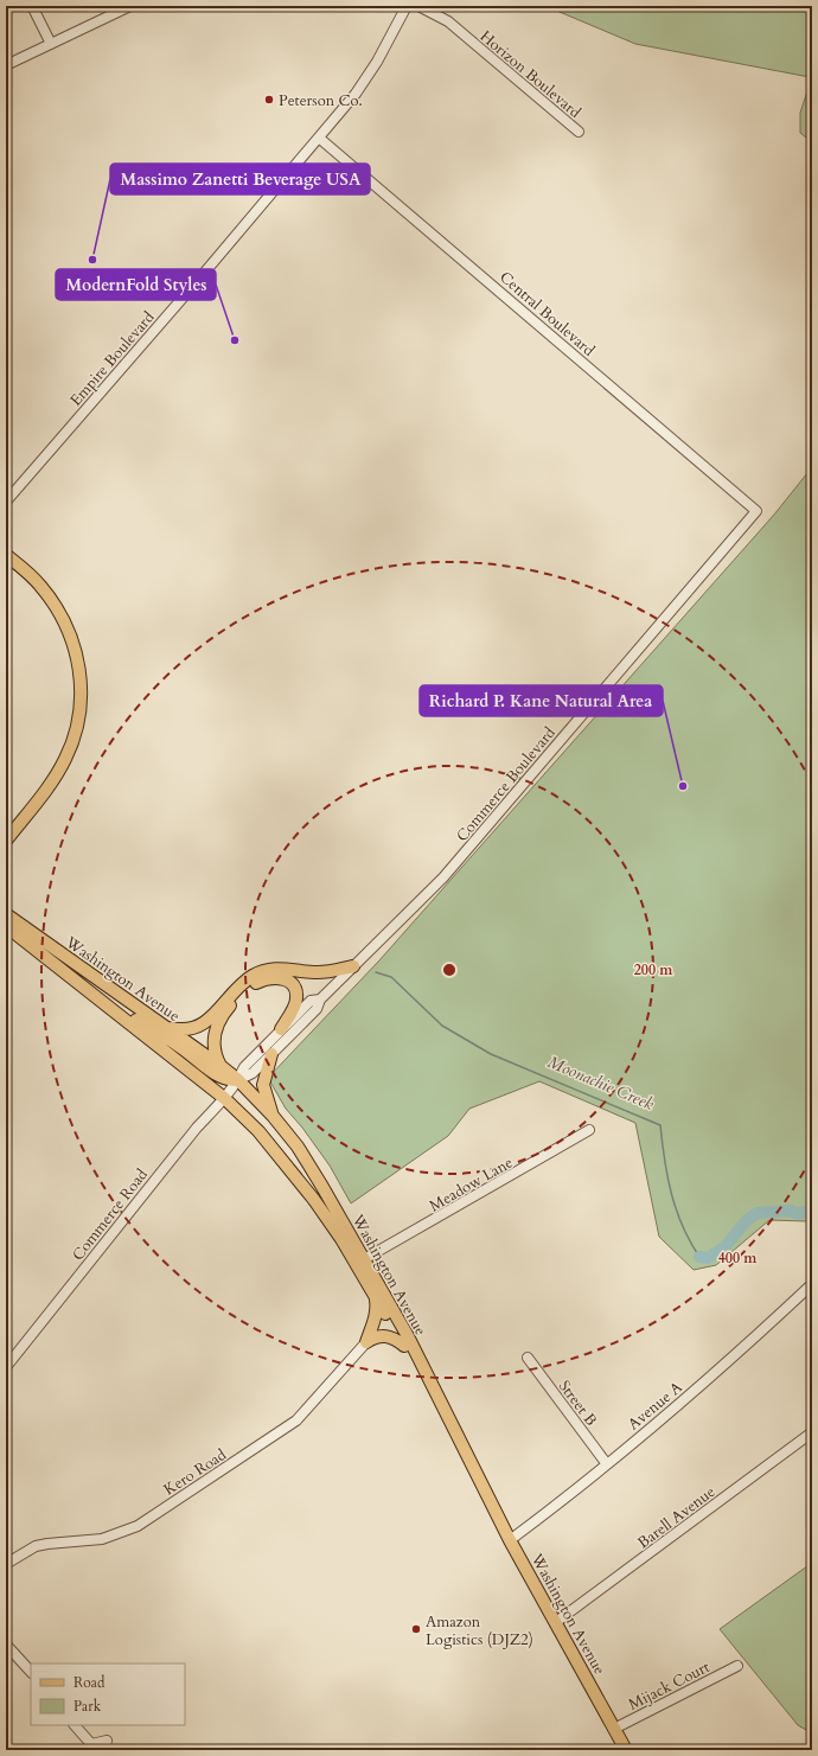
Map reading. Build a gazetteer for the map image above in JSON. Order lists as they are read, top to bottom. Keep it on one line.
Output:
{"streets":{"main road":["Washington Avenue"],"street":["Horizon Boulevard","Central Boulevard","Empire Boulevard","Commerce Boulevard","Meadow Lane","Commerce Road","Street B","Avenue A","Kero Road","Barell Avenue","Mijack Court"]},"crossings":[["Central Boulevard","Empire Boulevard"],["Central Boulevard","Commerce Boulevard"],["Commerce Boulevard","Washington Avenue"],["Commerce Boulevard","Commerce Road"],["Washington Avenue","Meadow Lane"],["Washington Avenue","Commerce Road"],["Washington Avenue","Avenue A"],["Washington Avenue","Barell Avenue"],["Washington Avenue","Mijack Court"],["Street B","Avenue A"]],"water":["Moonachie Creek"],"places":["Peterson Co.","Massimo Zanetti Beverage USA","ModernFold Styles","Richard P. Kane Natural Area","Amazon Logistics (DJZ2)"],"legend":["Road","Park"],"rings":["200 m","400 m"]}
